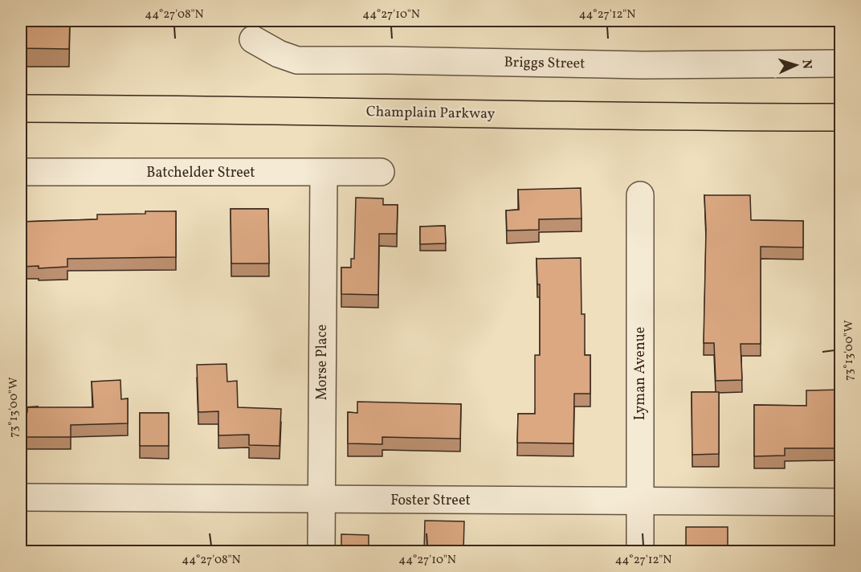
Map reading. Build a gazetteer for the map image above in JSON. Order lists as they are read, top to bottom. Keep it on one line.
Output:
{"streets":{"main road":["Champlain Parkway"],"street":["Briggs Street","Batchelder Street","Morse Place","Lyman Avenue","Foster Street"]},"crossings":[["Batchelder Street","Morse Place"],["Morse Place","Foster Street"],["Lyman Avenue","Foster Street"]],"north":"right","coordinates":["44°27'08\"N","44°27'10\"N","44°27'12\"N","73°13'00\"W"]}
